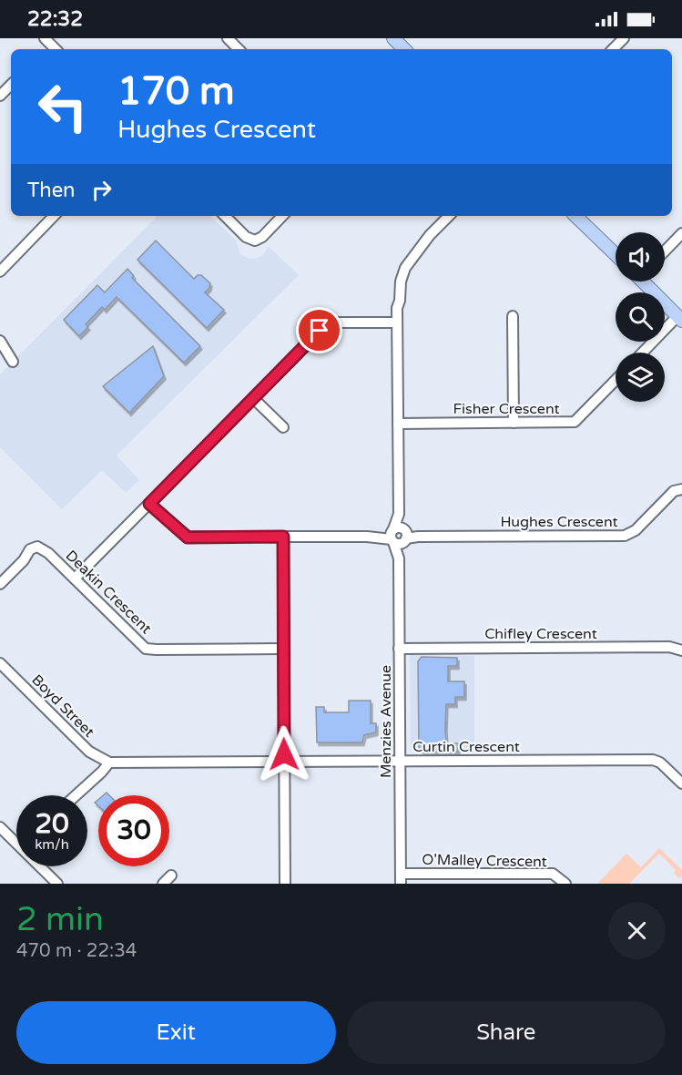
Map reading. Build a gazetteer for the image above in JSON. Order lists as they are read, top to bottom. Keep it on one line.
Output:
{"streets":{"street":["Fisher Crescent","Hughes Crescent","Deakin Crescent","Chifley Crescent","Boyd Street","Menzies Avenue","Curtin Crescent","O'Malley Crescent"]},"crossings":[["Fisher Crescent","Menzies Avenue"],["Hughes Crescent","Menzies Avenue"],["Chifley Crescent","Menzies Avenue"],["Boyd Street","Curtin Crescent"],["Menzies Avenue","Curtin Crescent"],["Menzies Avenue","O'Malley Crescent"]],"page":{"status":"22:32","turn":["170 m","Hughes Crescent"],"then":"Then","speed":"20 km/h","limit":"30","heading":["2 min","470 m · 22:34"],"buttons":["Exit","Share"]}}
